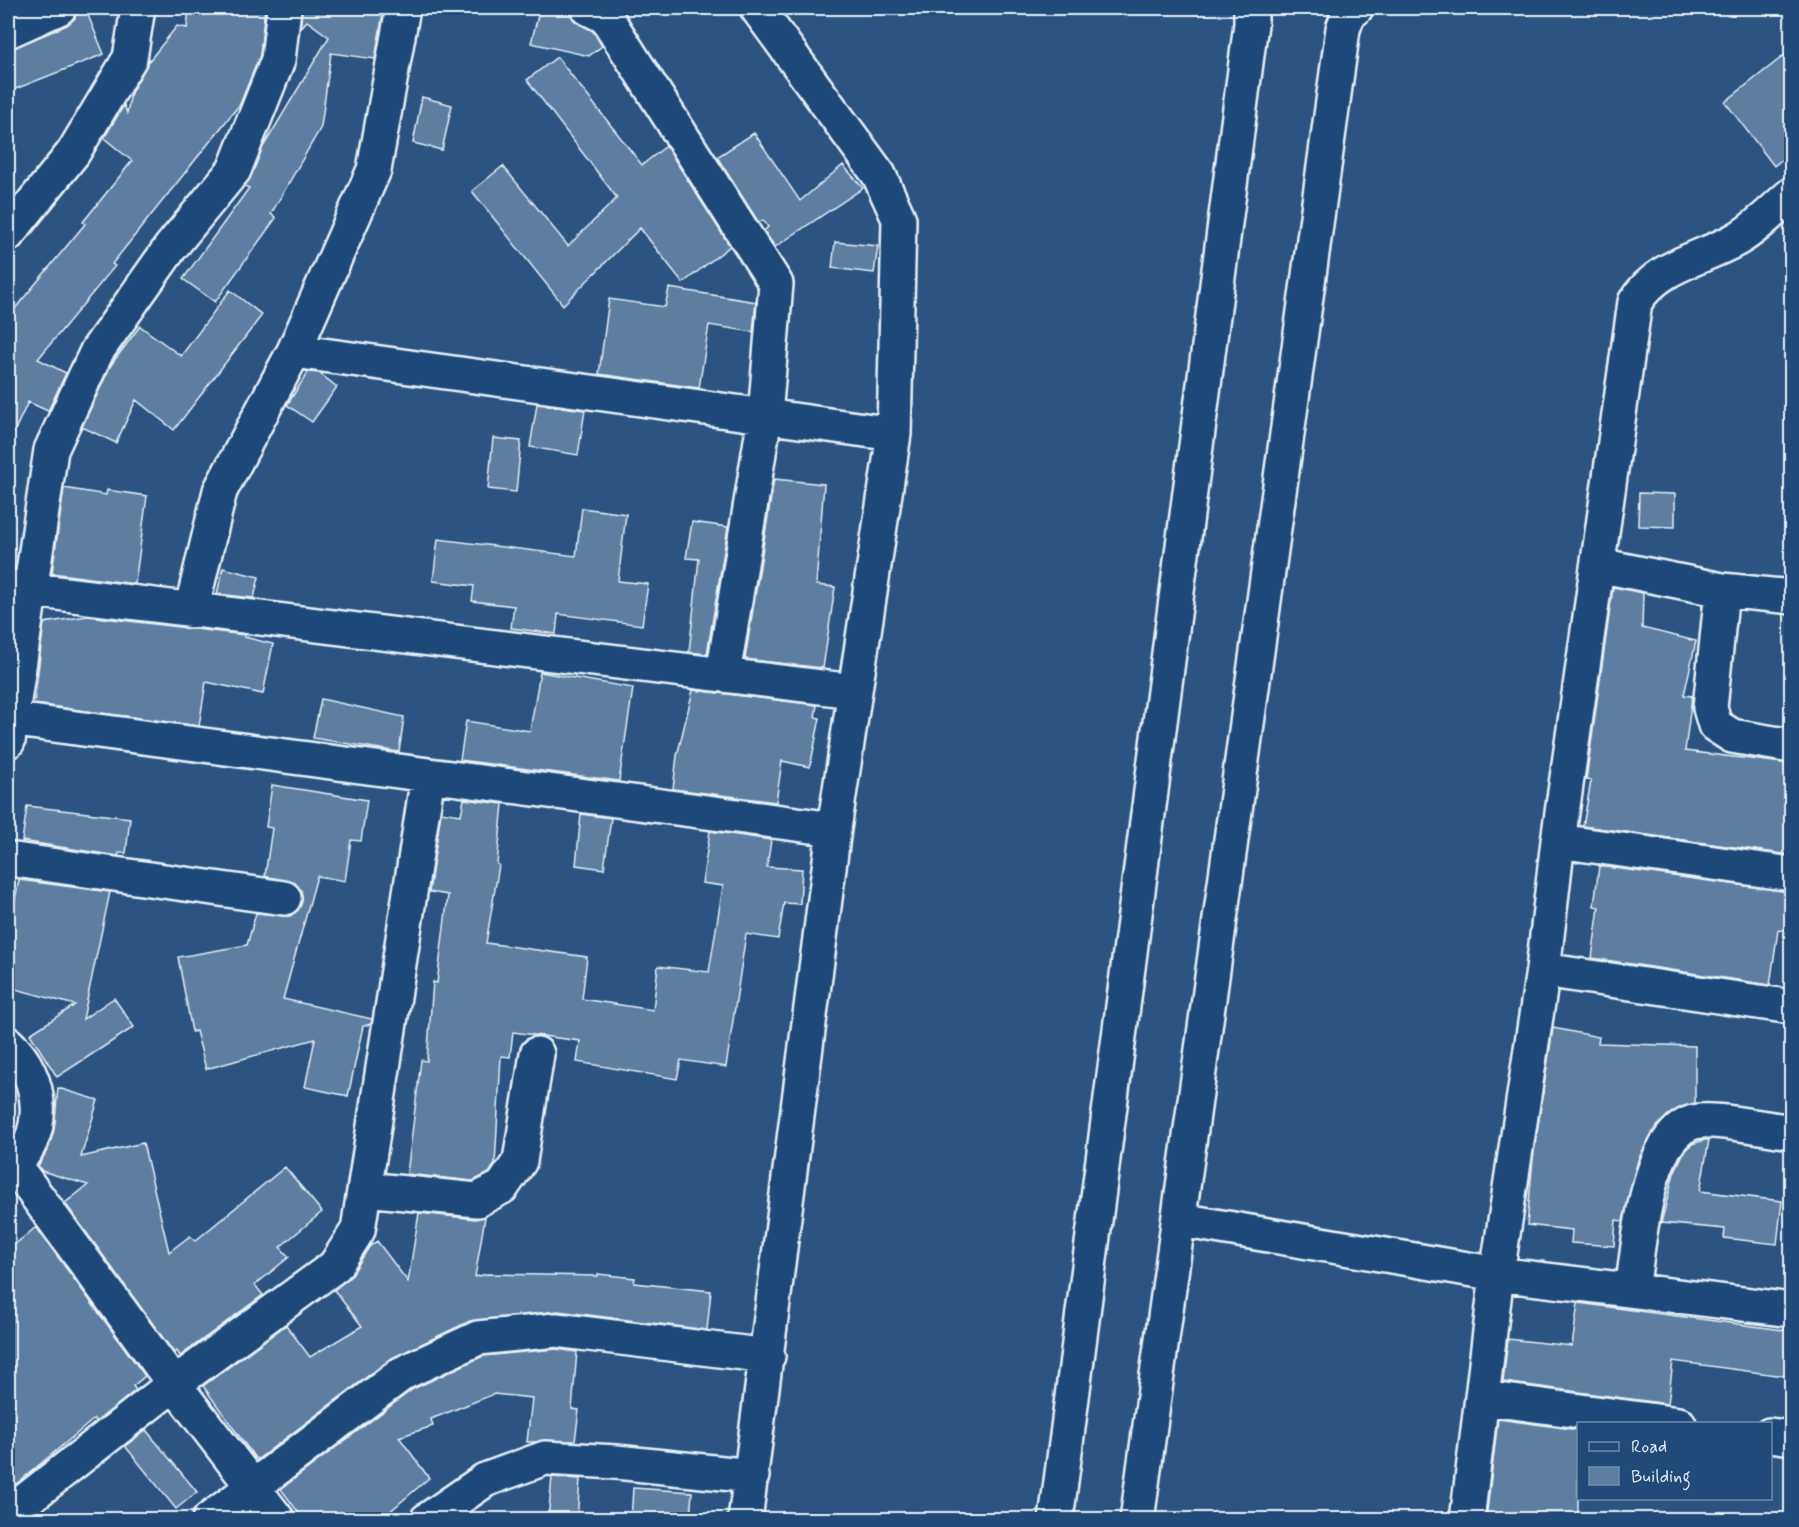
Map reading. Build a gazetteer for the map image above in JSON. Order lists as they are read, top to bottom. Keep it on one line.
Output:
{"legend":["Road","Building"]}
